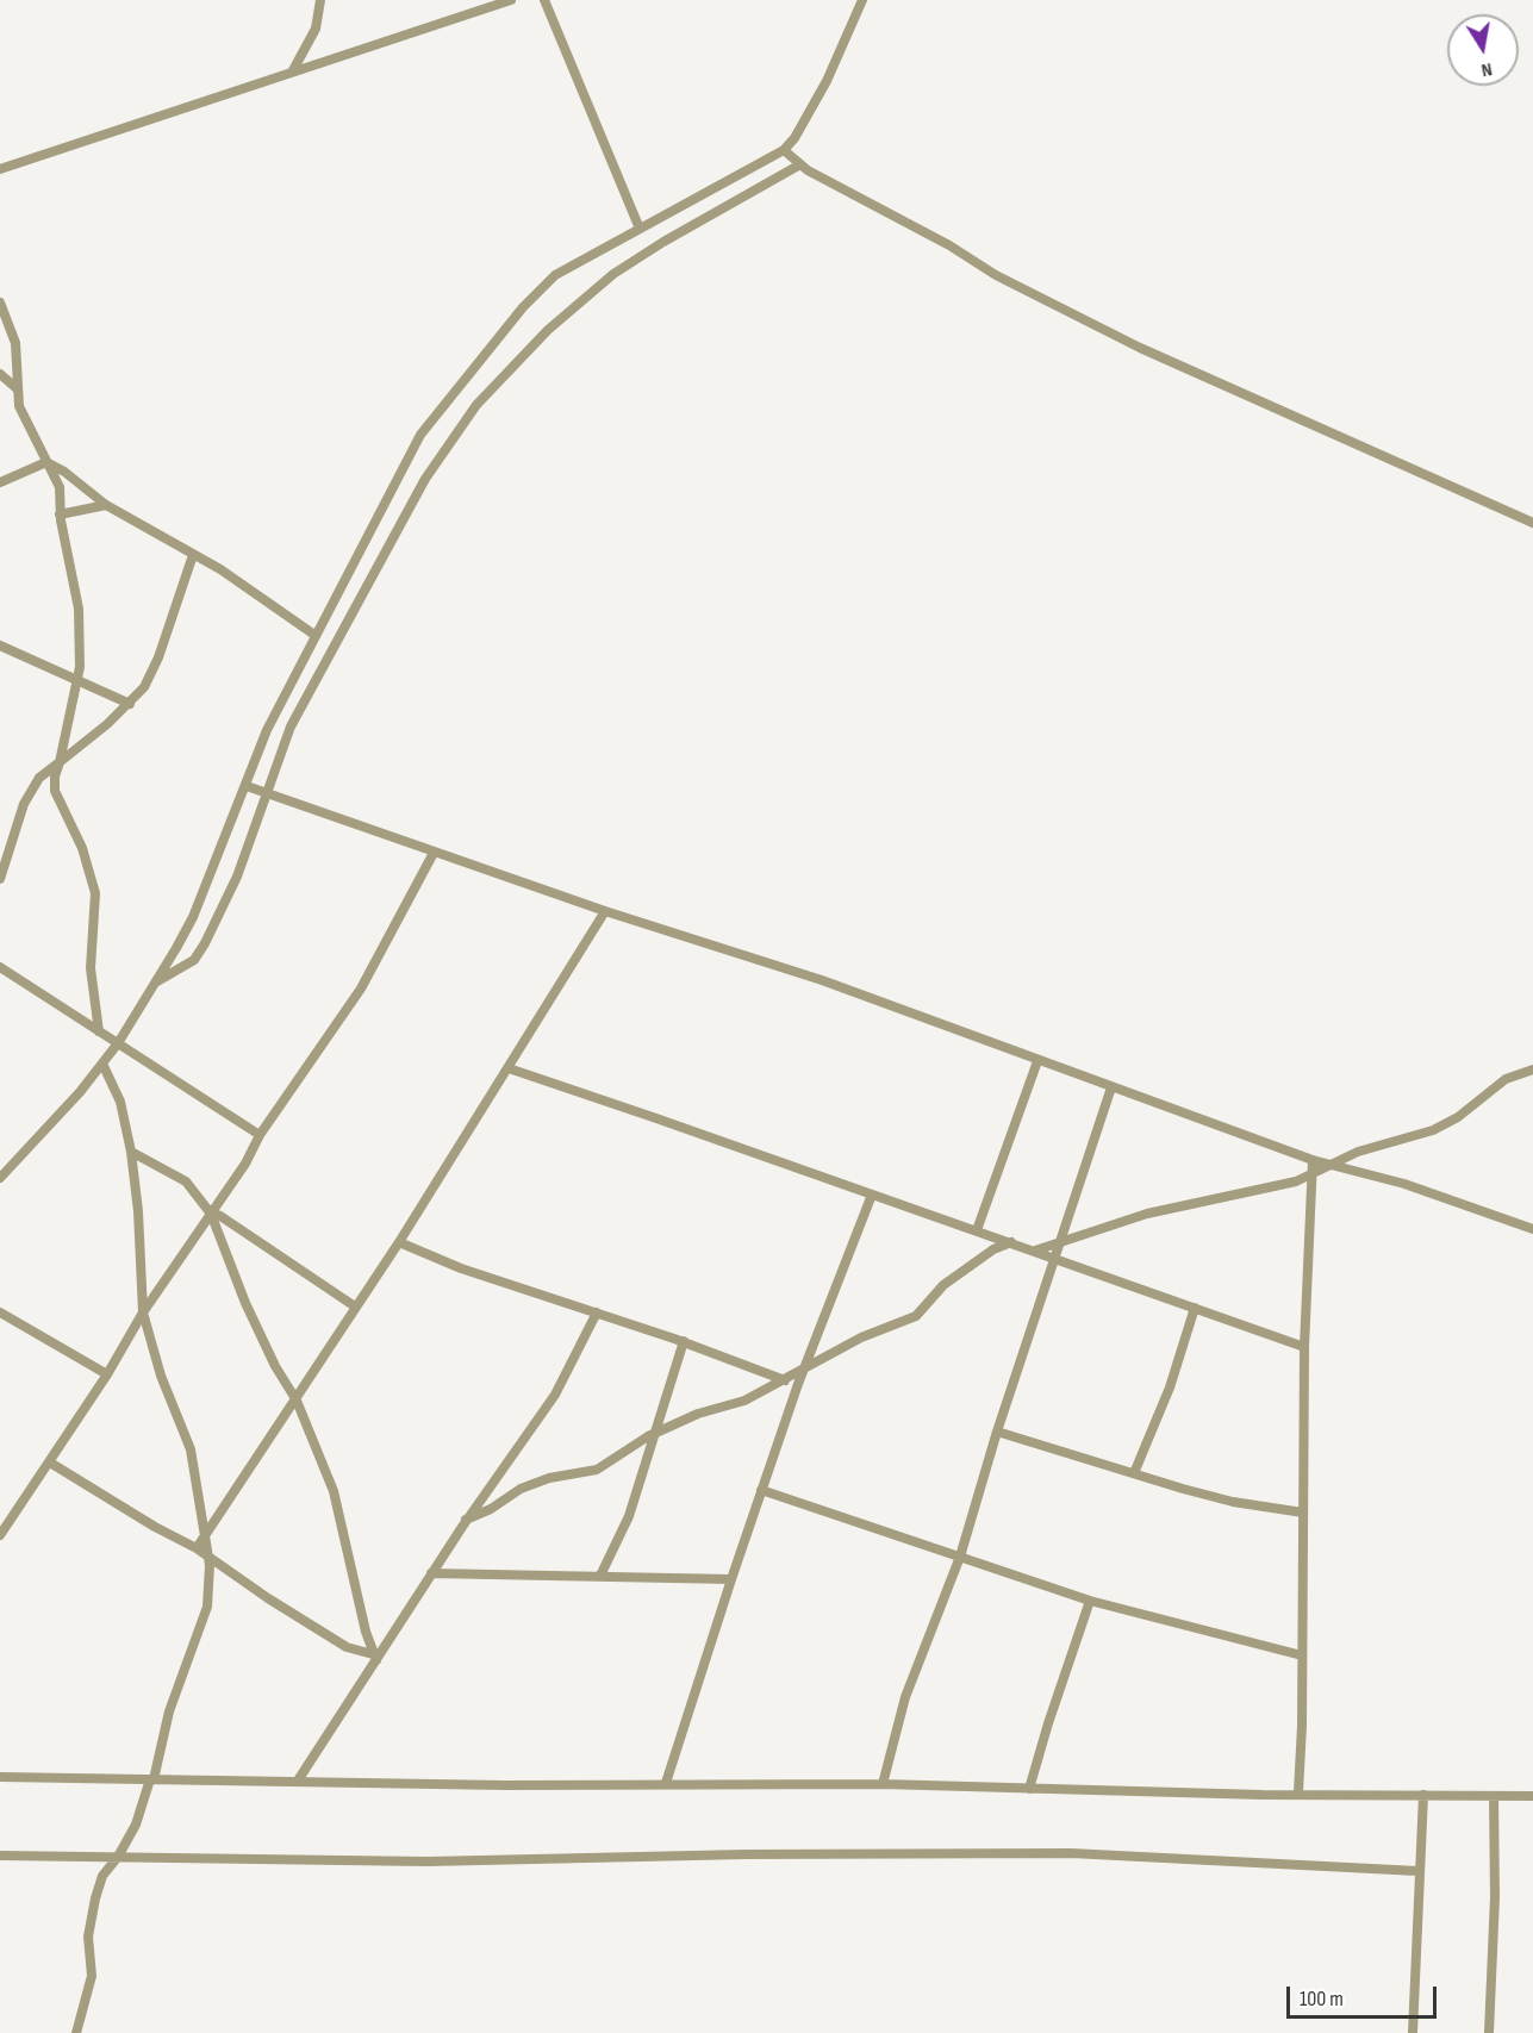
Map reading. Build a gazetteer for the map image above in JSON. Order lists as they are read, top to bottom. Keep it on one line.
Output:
{"scale_bar":"100 m","north":"bottom"}
